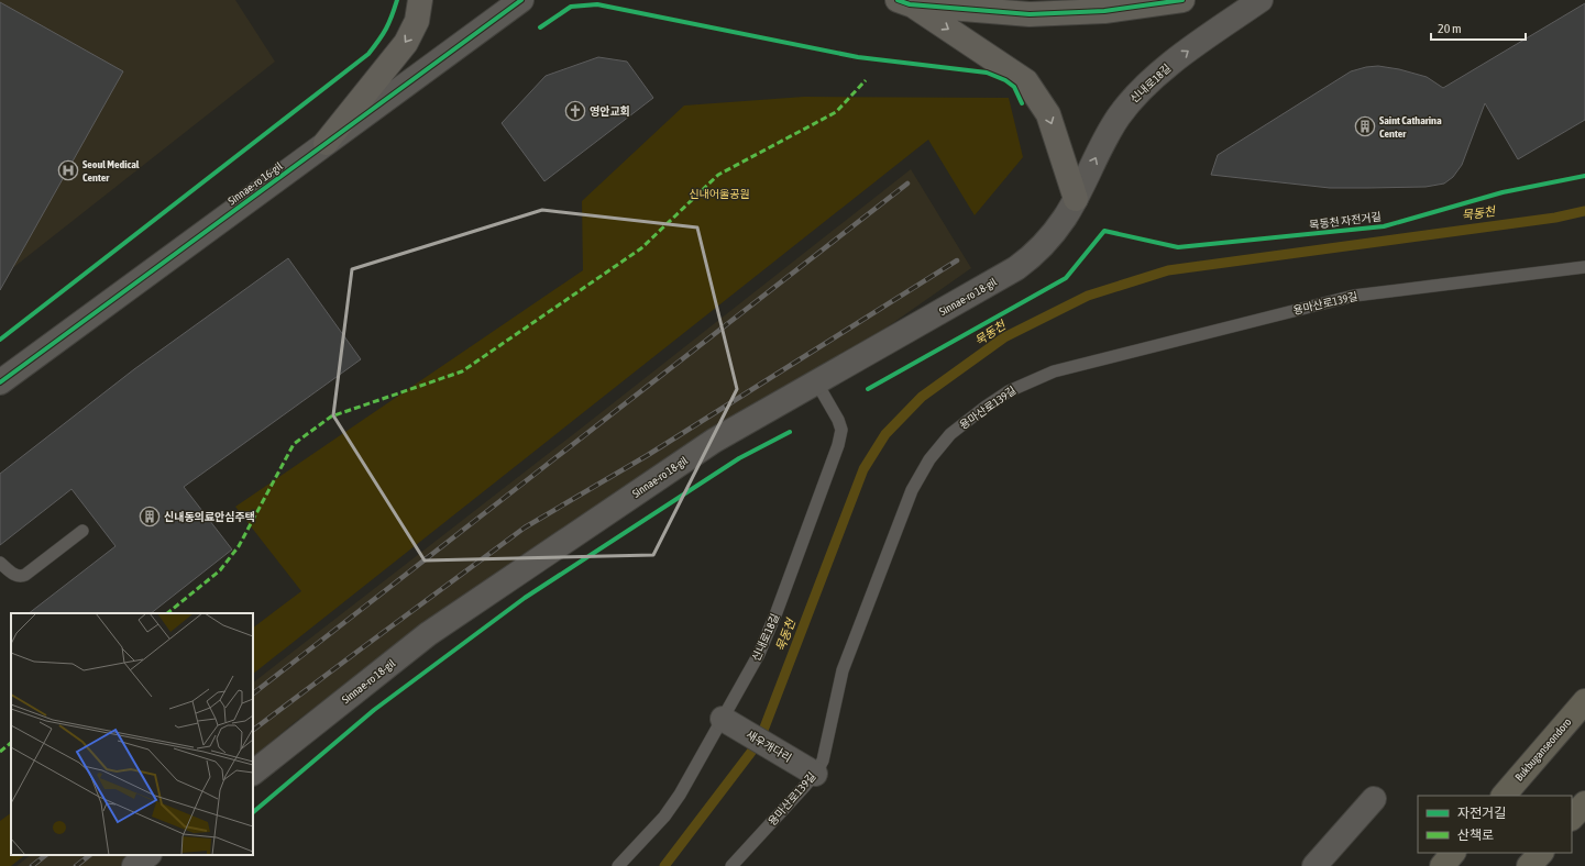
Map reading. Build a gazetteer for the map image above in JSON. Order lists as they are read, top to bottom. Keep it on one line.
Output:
{"streets":{"highway":["Bukbuganseondoro"],"street":["신내로18길","Sinnae-ro 16-gil","Sinnae-ro 18-gil","새우개다리"],"lane":["용마산로139길"],"cycle path":["목동천 자전거길"]},"crossings":[["신내로18길","Sinnae-ro 18-gil"],["신내로18길","새우개다리"],["용마산로139길","새우개다리"]],"water":["묵동천"],"parks":["신내어울공원"],"places":{"church":["영안교회"],"building":["Saint Catharina Center","신내동의료안심주택"],"hospital":["Seoul Medical Center"]},"legend":["자전거길","산책로"],"scale_bar":"20 m"}
